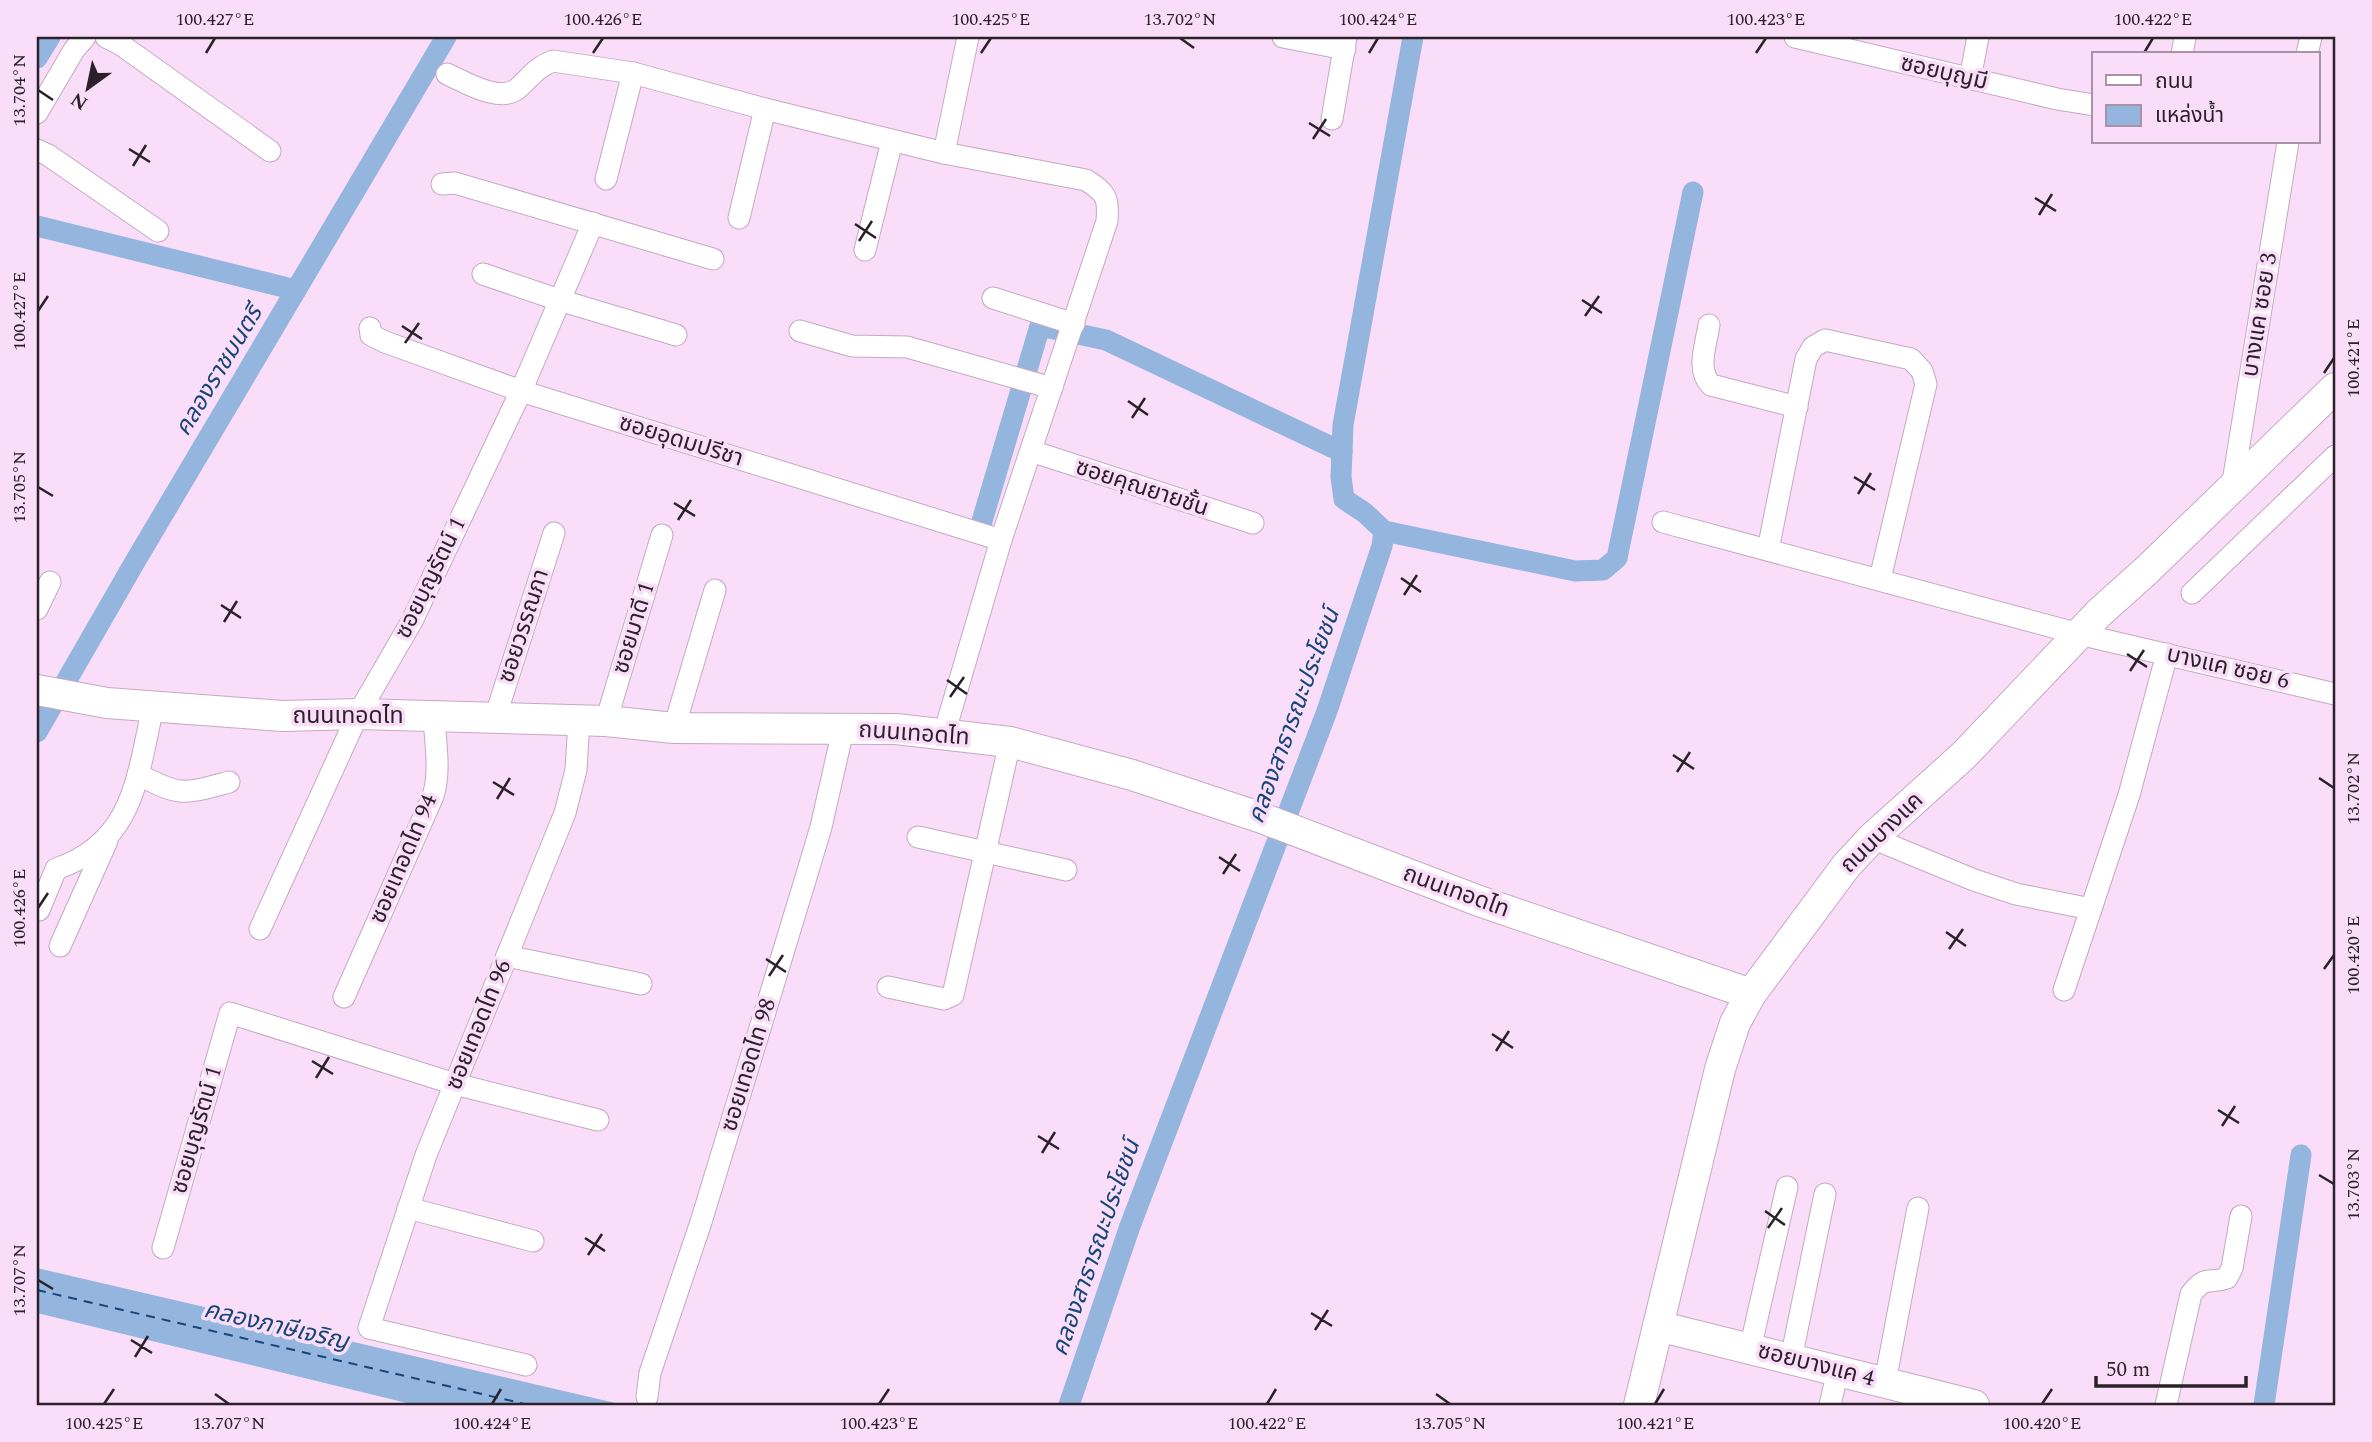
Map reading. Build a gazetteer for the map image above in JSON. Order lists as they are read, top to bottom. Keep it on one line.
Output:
{"streets":{"main road":["ถนนเทอดไท","ถนนบางแค","ซอยบางแค 4"],"street":["ซอยบุญมี","บางแค ซอย 3","ซอยอุดมปรีชา","ซอยคุณยายชั้น","ซอยบุญรัตน์ 1","ซอยวรรณภา","ซอยมาดี 1","บางแค ซอย 6","ซอยเทอดไท 94","ซอยเทอดไท 96","ซอยเทอดไท 98"]},"crossings":[["บางแค ซอย 3","ถนนบางแค"],["ซอยอุดมปรีชา","ซอยบุญรัตน์ 1"],["ซอยบุญรัตน์ 1","ถนนเทอดไท"],["ซอยบุญรัตน์ 1","ซอยเทอดไท 96"],["ซอยวรรณภา","ถนนเทอดไท"],["ซอยมาดี 1","ถนนเทอดไท"],["ซอยมาดี 1","ซอยเทอดไท 96"],["บางแค ซอย 6","ถนนบางแค"],["ถนนเทอดไท","ถนนบางแค"],["ถนนเทอดไท","ซอยเทอดไท 94"],["ถนนเทอดไท","ซอยเทอดไท 96"],["ถนนเทอดไท","ซอยเทอดไท 98"],["ถนนบางแค","ซอยบางแค 4"]],"water":["คลองราชมนตรี","คลองสาธารณะประโยชน์","คลองภาษีเจริญ"],"legend":["ถนน","แหล่งน้ำ"],"scale_bar":"50 m","north":"bottom left","coordinates":["100.427°E","100.426°E","100.425°E","13.702°N","100.424°E","100.423°E","100.422°E","13.704°N","100.421°E","13.705°N","100.420°E","13.703°N","13.707°N"]}
